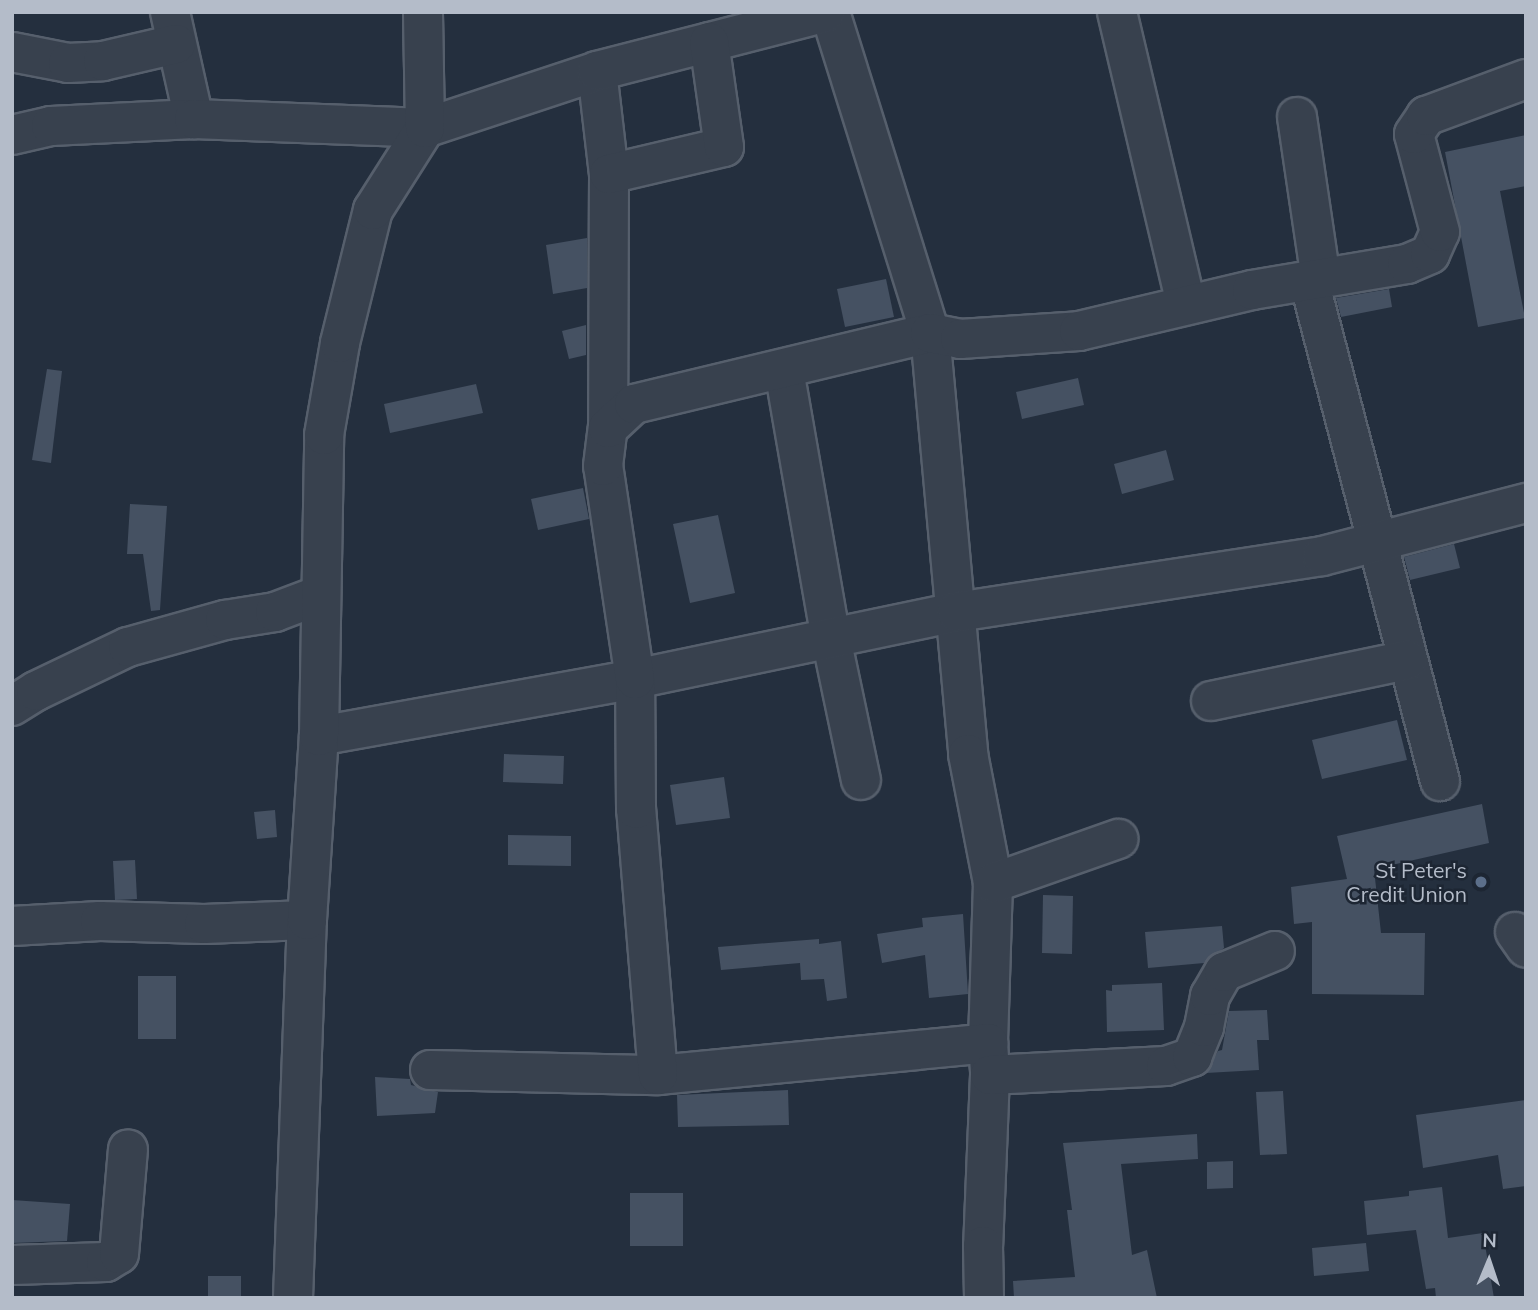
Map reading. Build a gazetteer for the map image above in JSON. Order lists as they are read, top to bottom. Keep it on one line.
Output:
{"places":["St Peter's Credit Union"],"north":"top"}
